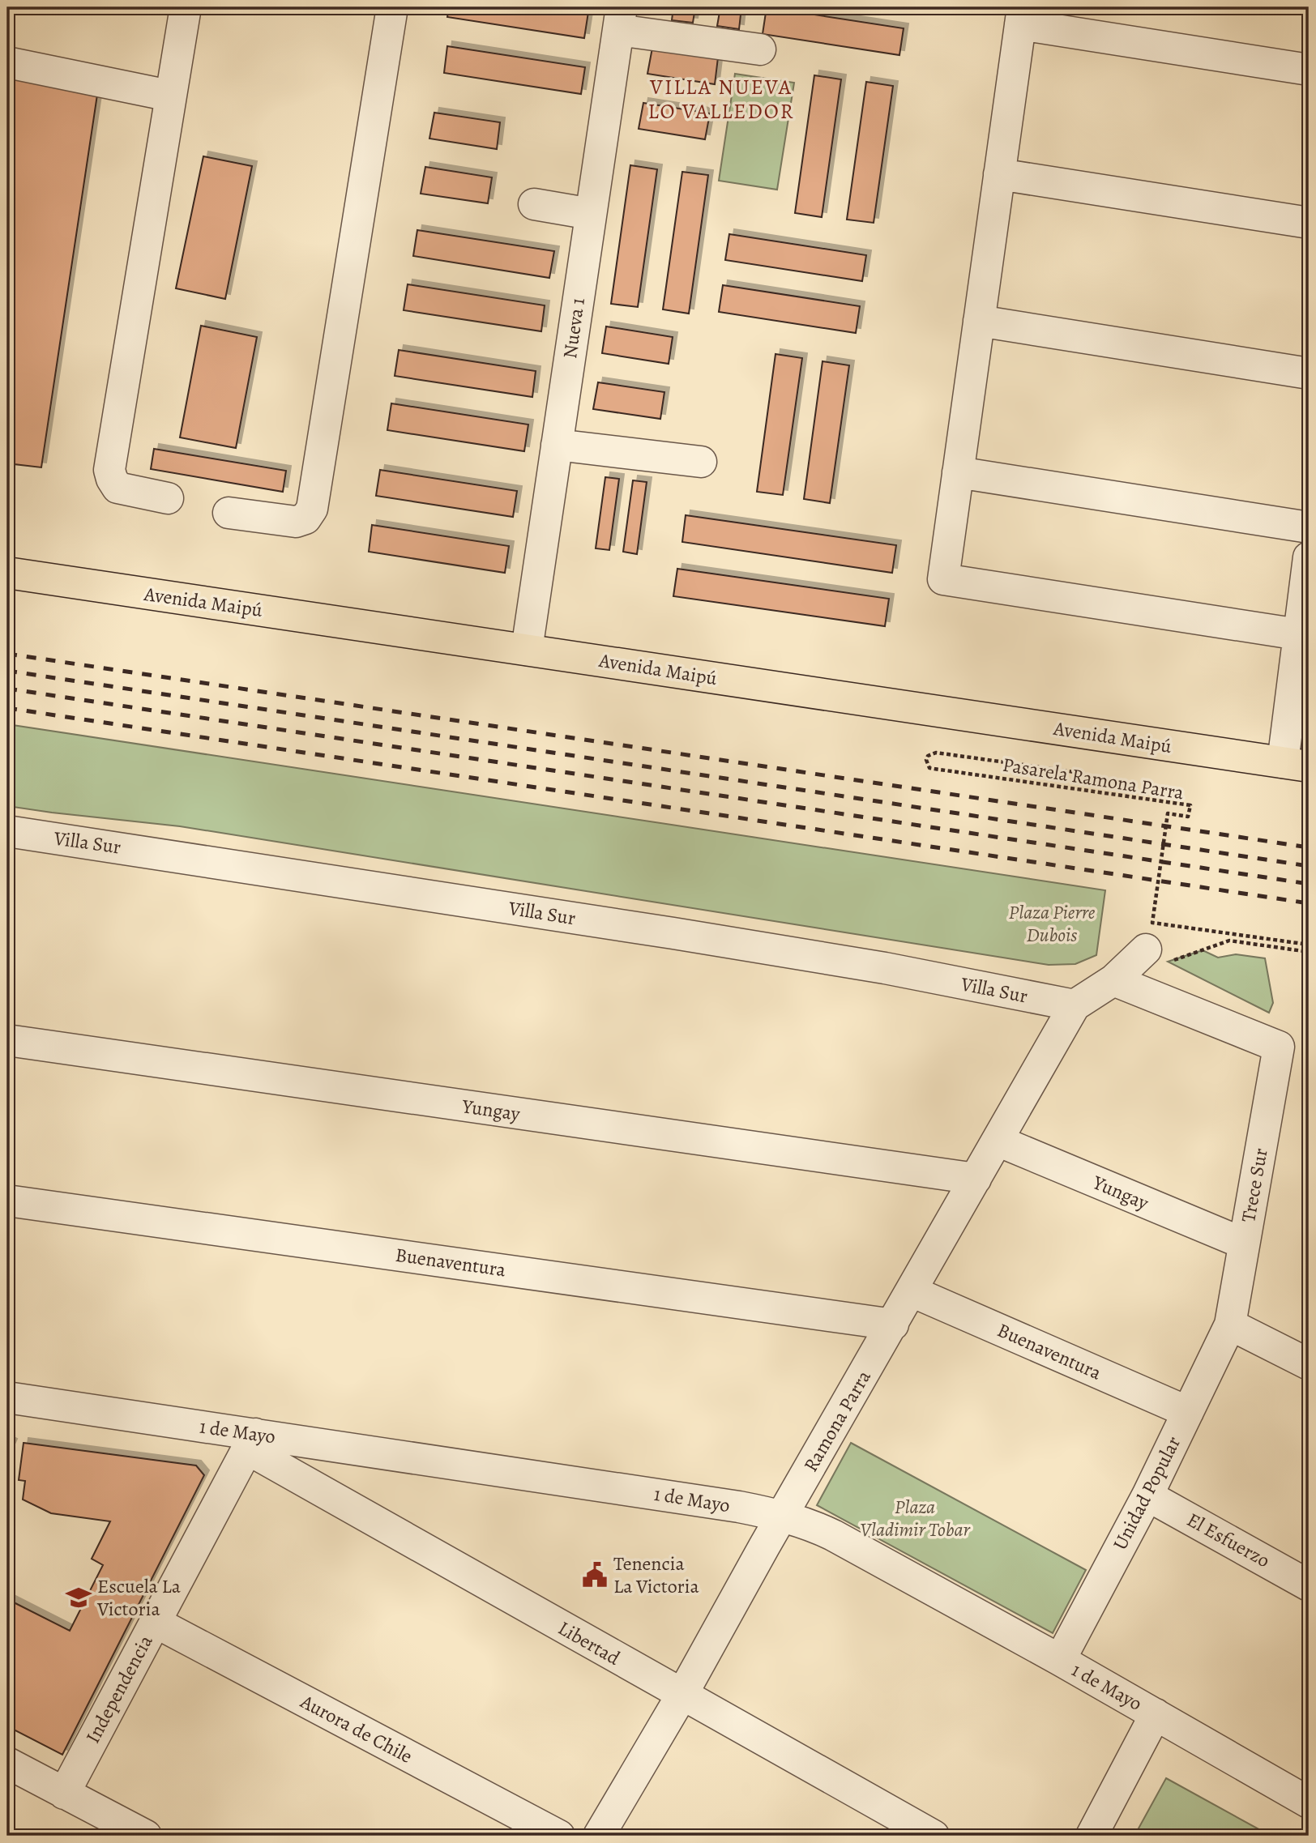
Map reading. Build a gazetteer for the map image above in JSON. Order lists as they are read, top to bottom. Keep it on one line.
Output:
{"streets":{"main road":["Avenida Maipú"],"street":["Nueva 1","Villa Sur","Yungay","Trece Sur","Buenaventura","Ramona Parra","1 de Mayo","Unidad Popular","El Esfuerzo","Libertad","Independencia","Aurora de Chile"],"path":["Pasarela Ramona Parra"]},"crossings":[["Nueva 1","Avenida Maipú"],["Villa Sur","Ramona Parra"],["Yungay","Trece Sur"],["Yungay","Ramona Parra"],["Trece Sur","Unidad Popular"],["Buenaventura","Ramona Parra"],["Buenaventura","Unidad Popular"],["Ramona Parra","1 de Mayo"],["Ramona Parra","Libertad"],["1 de Mayo","Unidad Popular"],["1 de Mayo","Libertad"],["1 de Mayo","Independencia"],["Unidad Popular","El Esfuerzo"],["Libertad","Independencia"],["Independencia","Aurora de Chile"]],"districts":["VILLA NUEVA LO VALLEDOR"],"parks":["Plaza Pierre Dubois","Plaza Vladimir Tobar"],"places":{"public building":["Tenencia La Victoria"],"school or university":["Escuela La Victoria"]}}
